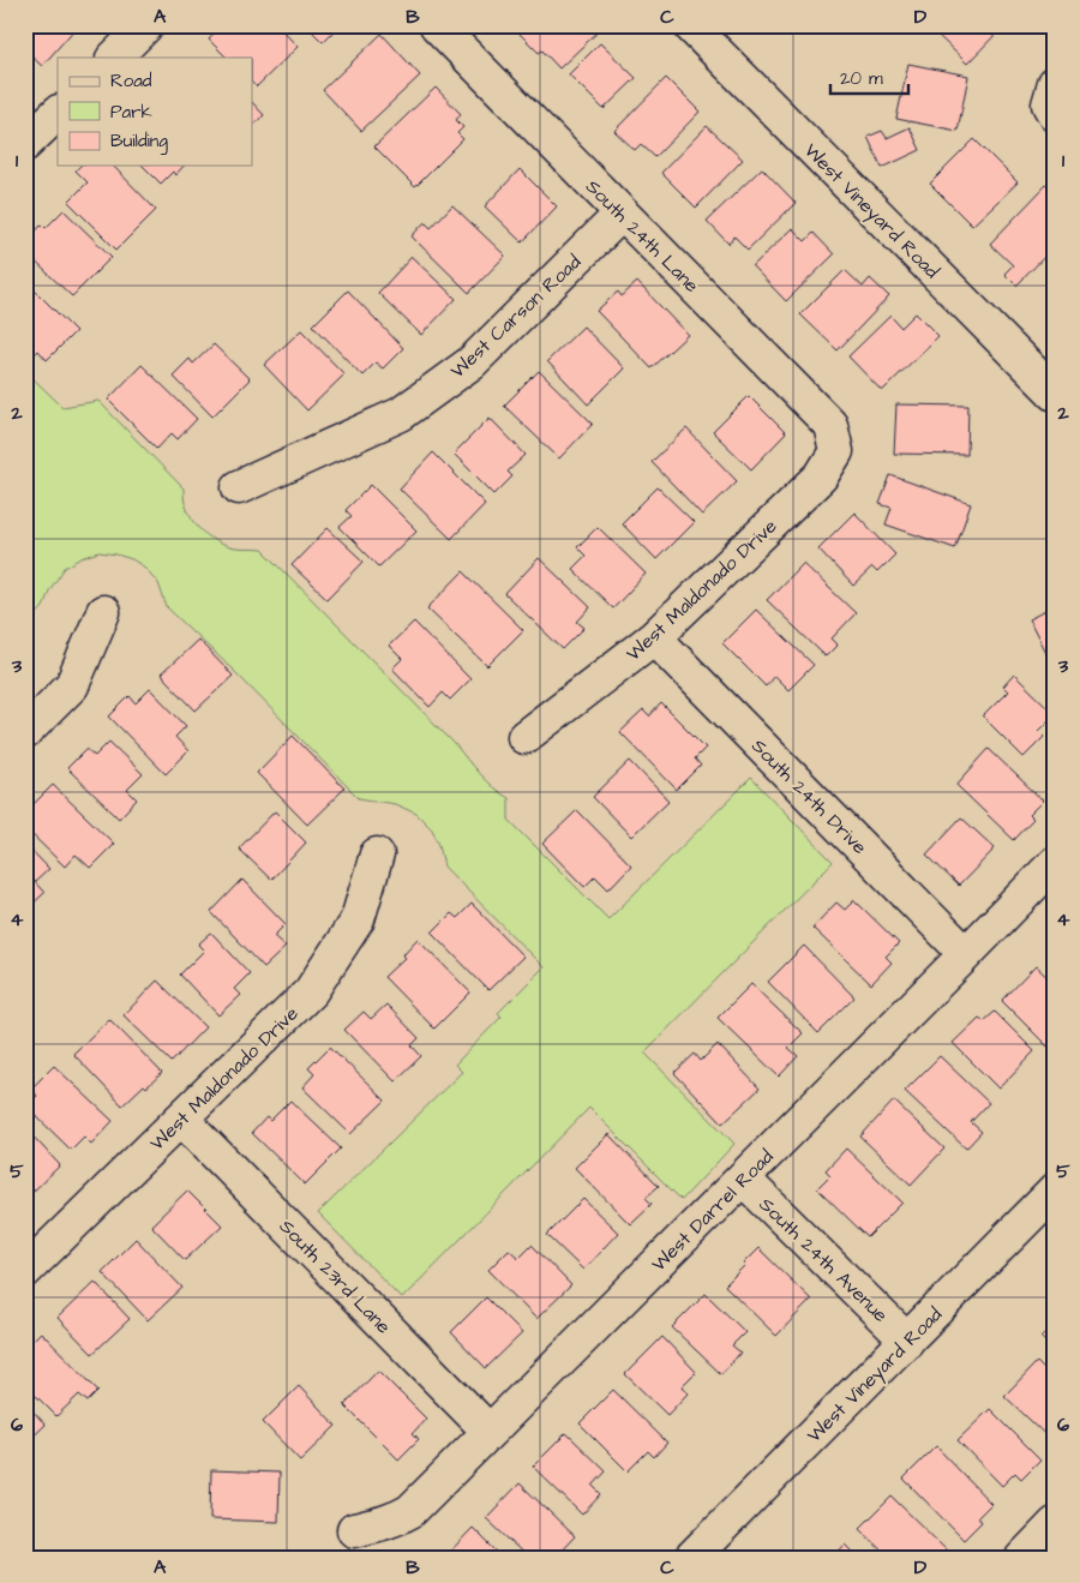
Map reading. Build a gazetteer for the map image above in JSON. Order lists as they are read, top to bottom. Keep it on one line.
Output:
{"streets":{"street":["West Vineyard Road","South 24th Lane","West Carson Road","West Maldonado Drive","South 24th Drive","West Darrel Road","South 24th Avenue","South 23rd Lane"]},"crossings":[["West Vineyard Road","South 24th Avenue"],["South 24th Lane","West Carson Road"],["South 24th Lane","West Maldonado Drive"],["West Maldonado Drive","South 24th Drive"],["West Maldonado Drive","South 23rd Lane"],["South 24th Drive","West Darrel Road"],["West Darrel Road","South 24th Avenue"],["West Darrel Road","South 23rd Lane"]],"legend":["Road","Park","Building"],"scale_bar":"20 m","grid":{"columns":["A","B","C","D"],"rows":["1","2","3","4","5","6"]}}
